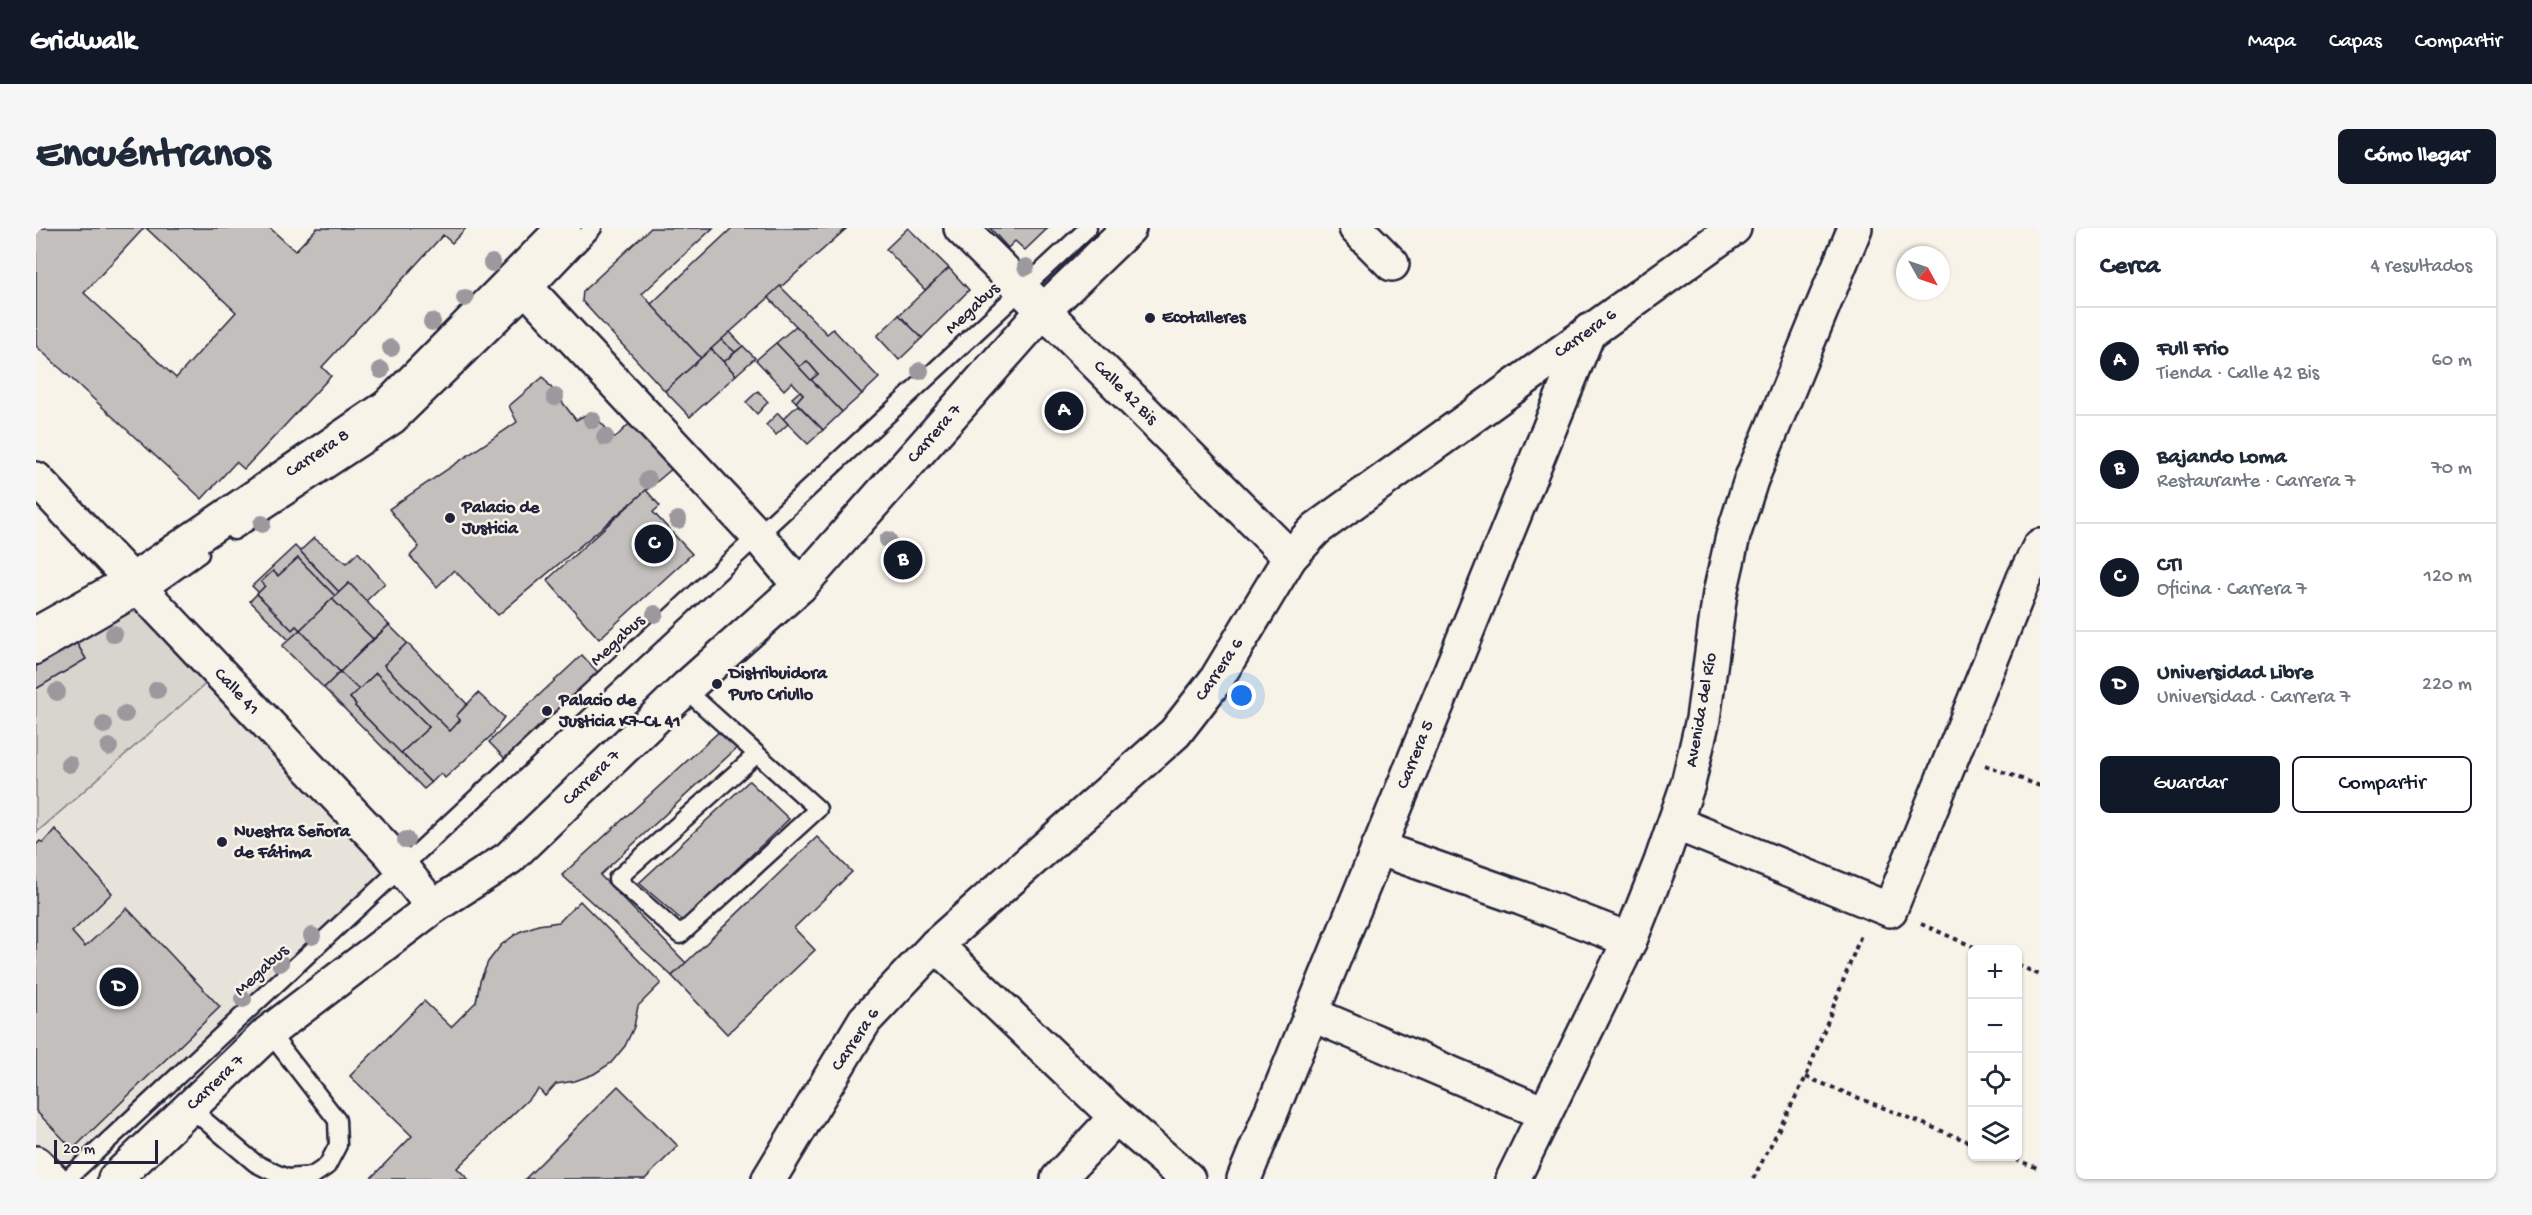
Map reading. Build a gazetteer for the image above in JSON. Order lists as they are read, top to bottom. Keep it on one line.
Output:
{"streets":{"street":["Carrera 6","Calle 42 Bis","Carrera 7","Carrera 8","Calle 41","Avenida del Río","Carrera 5"],"lane":["Megabus"]},"crossings":[["Megabus","Calle 42 Bis"],["Megabus","Carrera 7"],["Megabus","Calle 41"],["Carrera 6","Calle 42 Bis"],["Carrera 6","Carrera 5"],["Calle 42 Bis","Carrera 7"],["Carrera 7","Calle 41"],["Carrera 8","Calle 41"]],"places":["Ecotalleres","Palacio de Justicia","Distribuidora Puro Criullo","Palacio de Justicia K7-CL 41","Nuestra Señora de Fátima"],"scale_bar":"20 m","north":"bottom right","page":{"header":"Gridwalk","nav":["Mapa","Capas","Compartir"],"buttons":["Cómo llegar",["Guardar","Compartir"]],"title":"Encuéntranos","heading":["Cerca","4 resultados"],"list":[{"mark":"A","name":"Full Frio","note":"Tienda · Calle 42 Bis","value":"60 m"},{"mark":"B","name":"Bajando Loma","note":"Restaurante · Carrera 7","value":"70 m"},{"mark":"C","name":"CTI","note":"Oficina · Carrera 7","value":"120 m"},{"mark":"D","name":"Universidad Libre","note":"Universidad · Carrera 7","value":"220 m"}],"pins":["A","C","B","D"],"map_buttons":["+","−"],"scale":"20 m"}}
